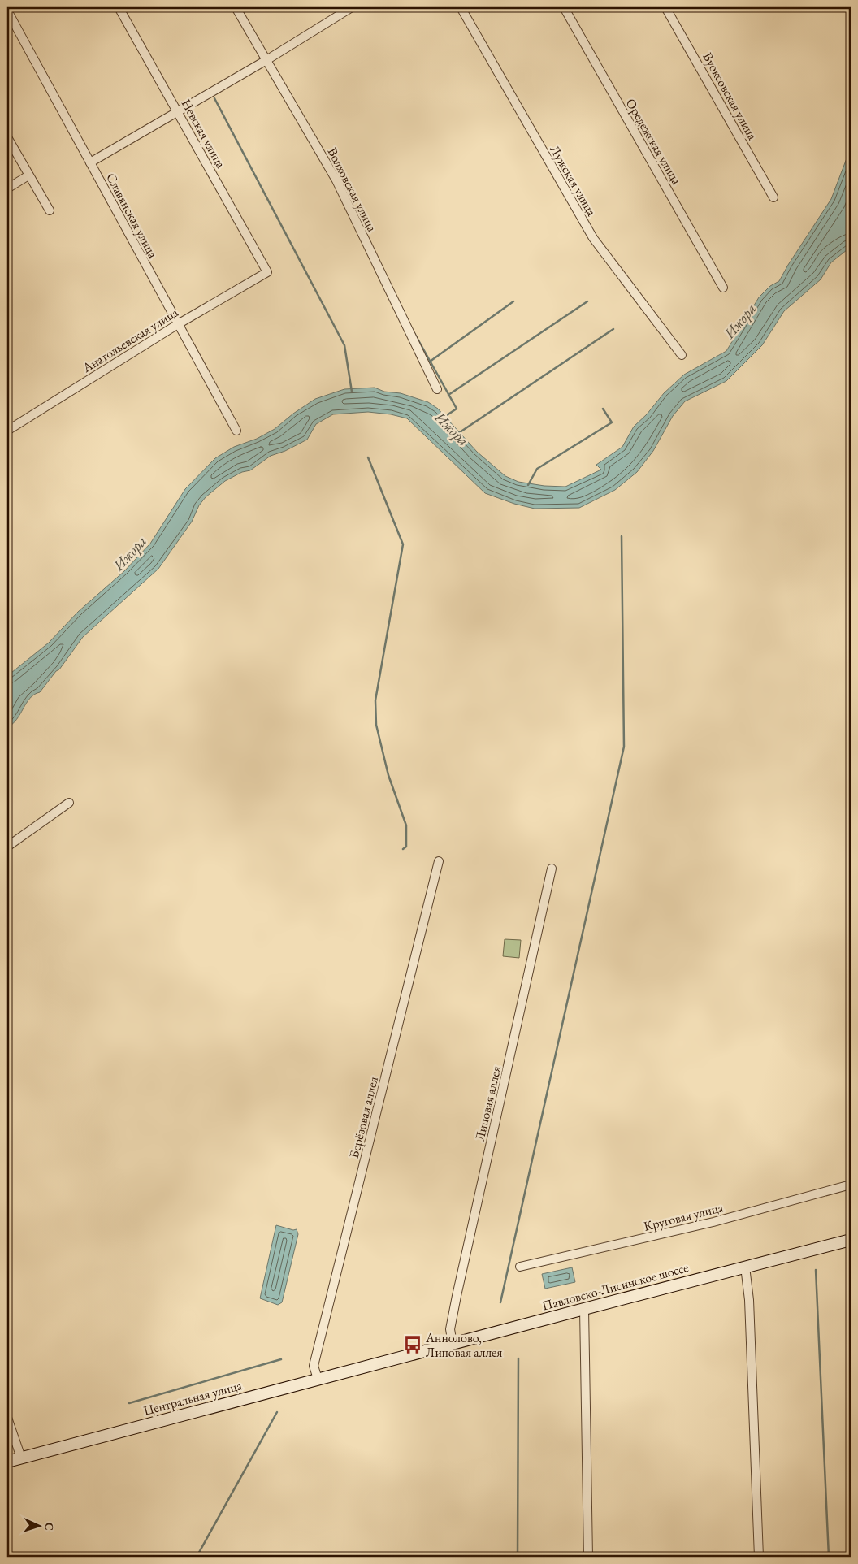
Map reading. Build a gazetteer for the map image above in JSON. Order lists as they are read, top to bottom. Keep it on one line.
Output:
{"streets":{"main road":["Павловско-Лисинское шоссе","Центральная улица"],"street":["Вуоксовская улица","Невская улица","Оредежская улица","Лужская улица","Волховская улица","Славянская улица","Анатольевская улица","Липовая аллея","Берёзовая аллея","Круговая улица"]},"crossings":[["Невская улица","Анатольевская улица"],["Славянская улица","Анатольевская улица"],["Липовая аллея","Павловско-Лисинское шоссе"],["Берёзовая аллея","Центральная улица"],["Павловско-Лисинское шоссе","Центральная улица"]],"water":["Ижора"],"places":{"bus stop":["Аннолово, Липовая аллея"]},"north":"right"}
